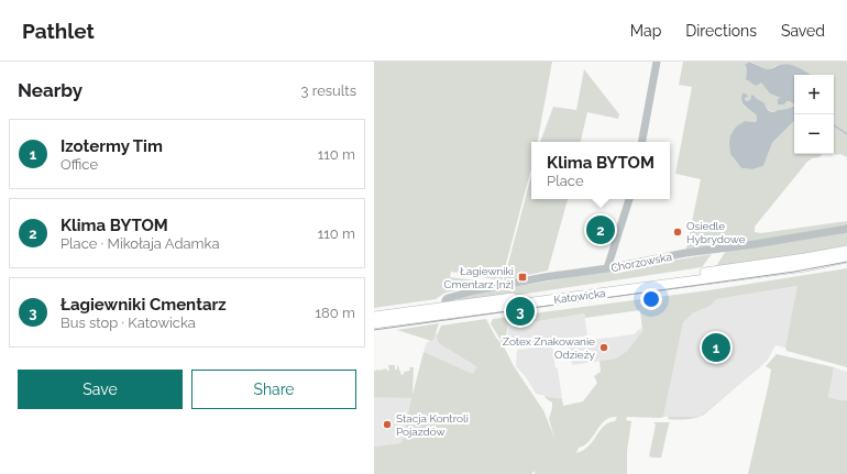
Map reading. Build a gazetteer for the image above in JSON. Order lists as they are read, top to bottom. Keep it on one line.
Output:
{"streets":{"main road":["Katowicka"],"street":["Chorzowska"]},"crossings":[["Chorzowska","Katowicka"]],"places":{"other":["Osiedle Hybrydowe","Zotex Znakowanie Odzieży","Stacja Kontroli Pojazdów"],"transit":["Łagiewniki Cmentarz [nż]"]},"page":{"header":"Pathlet","nav":["Map","Directions","Saved"],"heading":["Nearby","3 results"],"map_buttons":["+","−"],"list":[{"mark":"1","name":"Izotermy Tim","note":"Office","value":"110 m"},{"mark":"2","name":"Klima BYTOM","note":"Place · Mikołaja Adamka","value":"110 m"},{"mark":"3","name":"Łagiewniki Cmentarz","note":"Bus stop · Katowicka","value":"180 m"}],"popup":["Klima BYTOM","Place"],"pins":["2","3","1"],"buttons":["Save","Share"]}}
